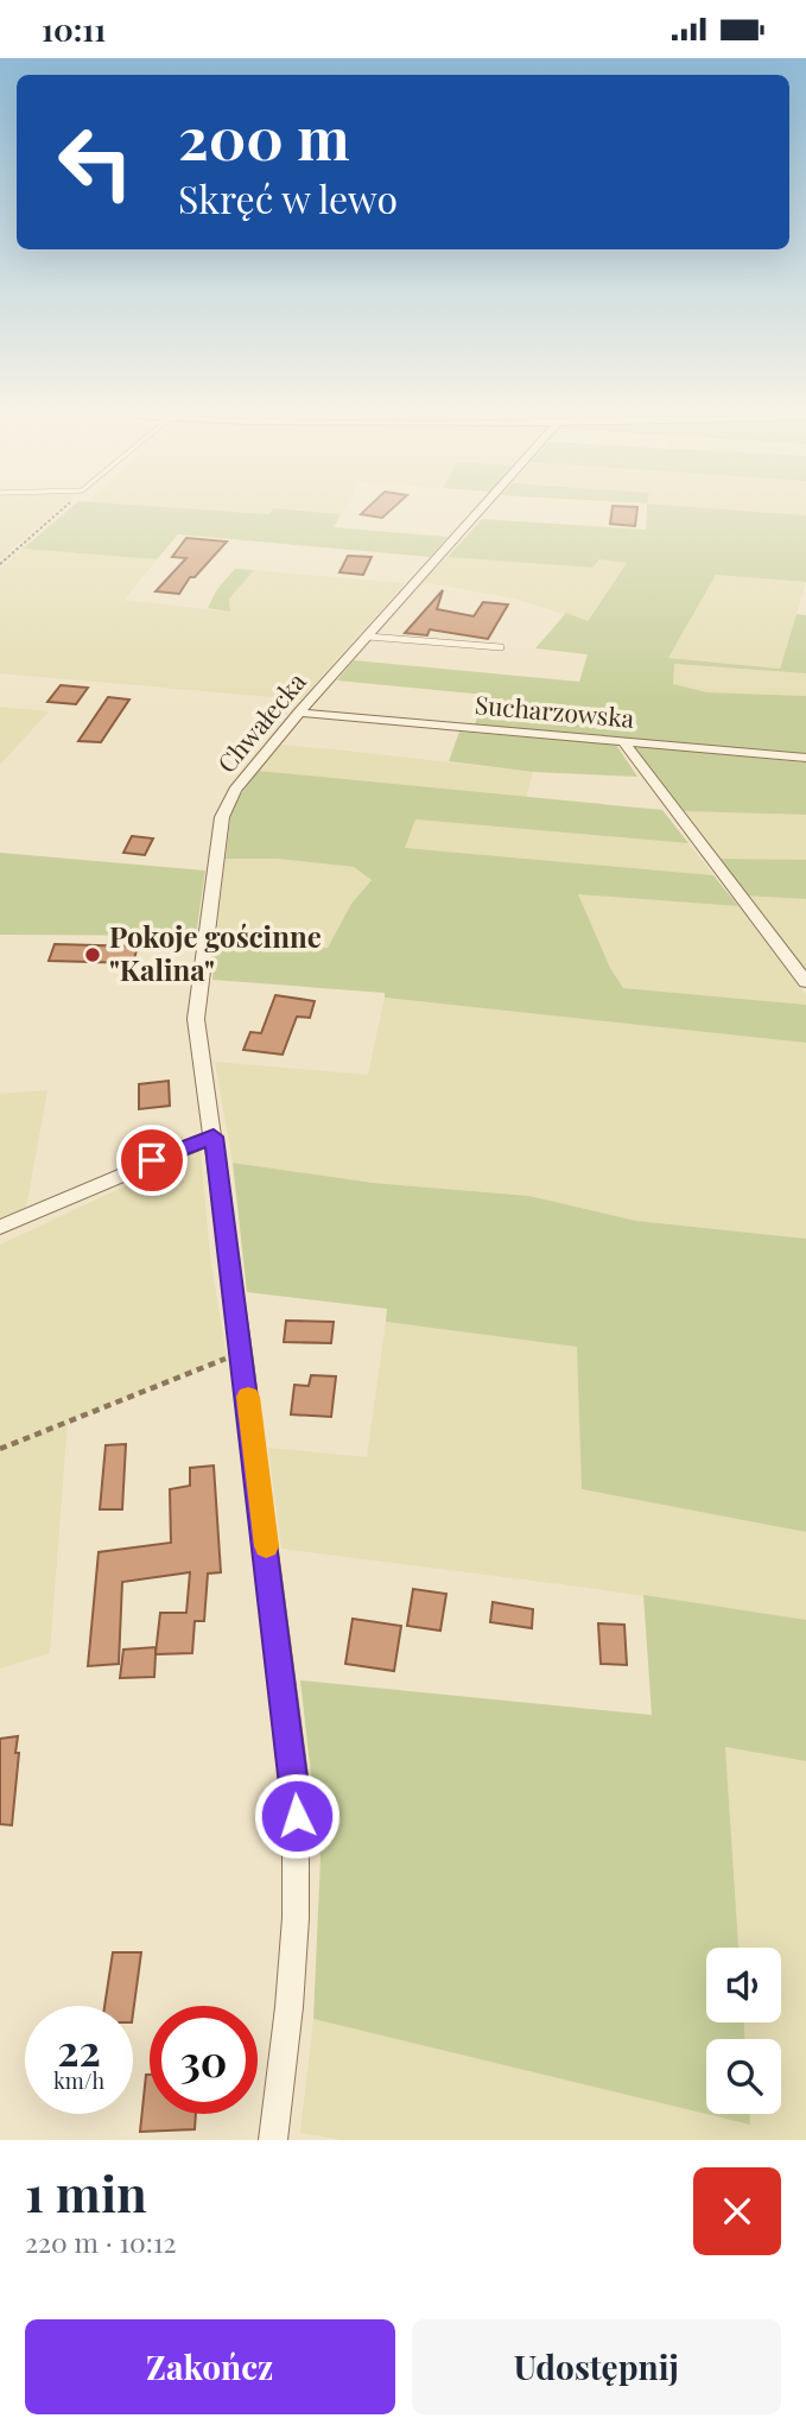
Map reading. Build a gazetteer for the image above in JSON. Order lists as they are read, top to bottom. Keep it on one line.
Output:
{"streets":{"street":["Sucharzowska","Chwałecka"]},"crossings":[["Sucharzowska","Chwałecka"]],"places":["Pokoje gościnne \"Kalina\""],"page":{"status":"10:11","turn":["200 m","Skręć w lewo"],"speed":"22 km/h","limit":"30","heading":["1 min","220 m · 10:12"],"buttons":["Zakończ","Udostępnij"]}}
